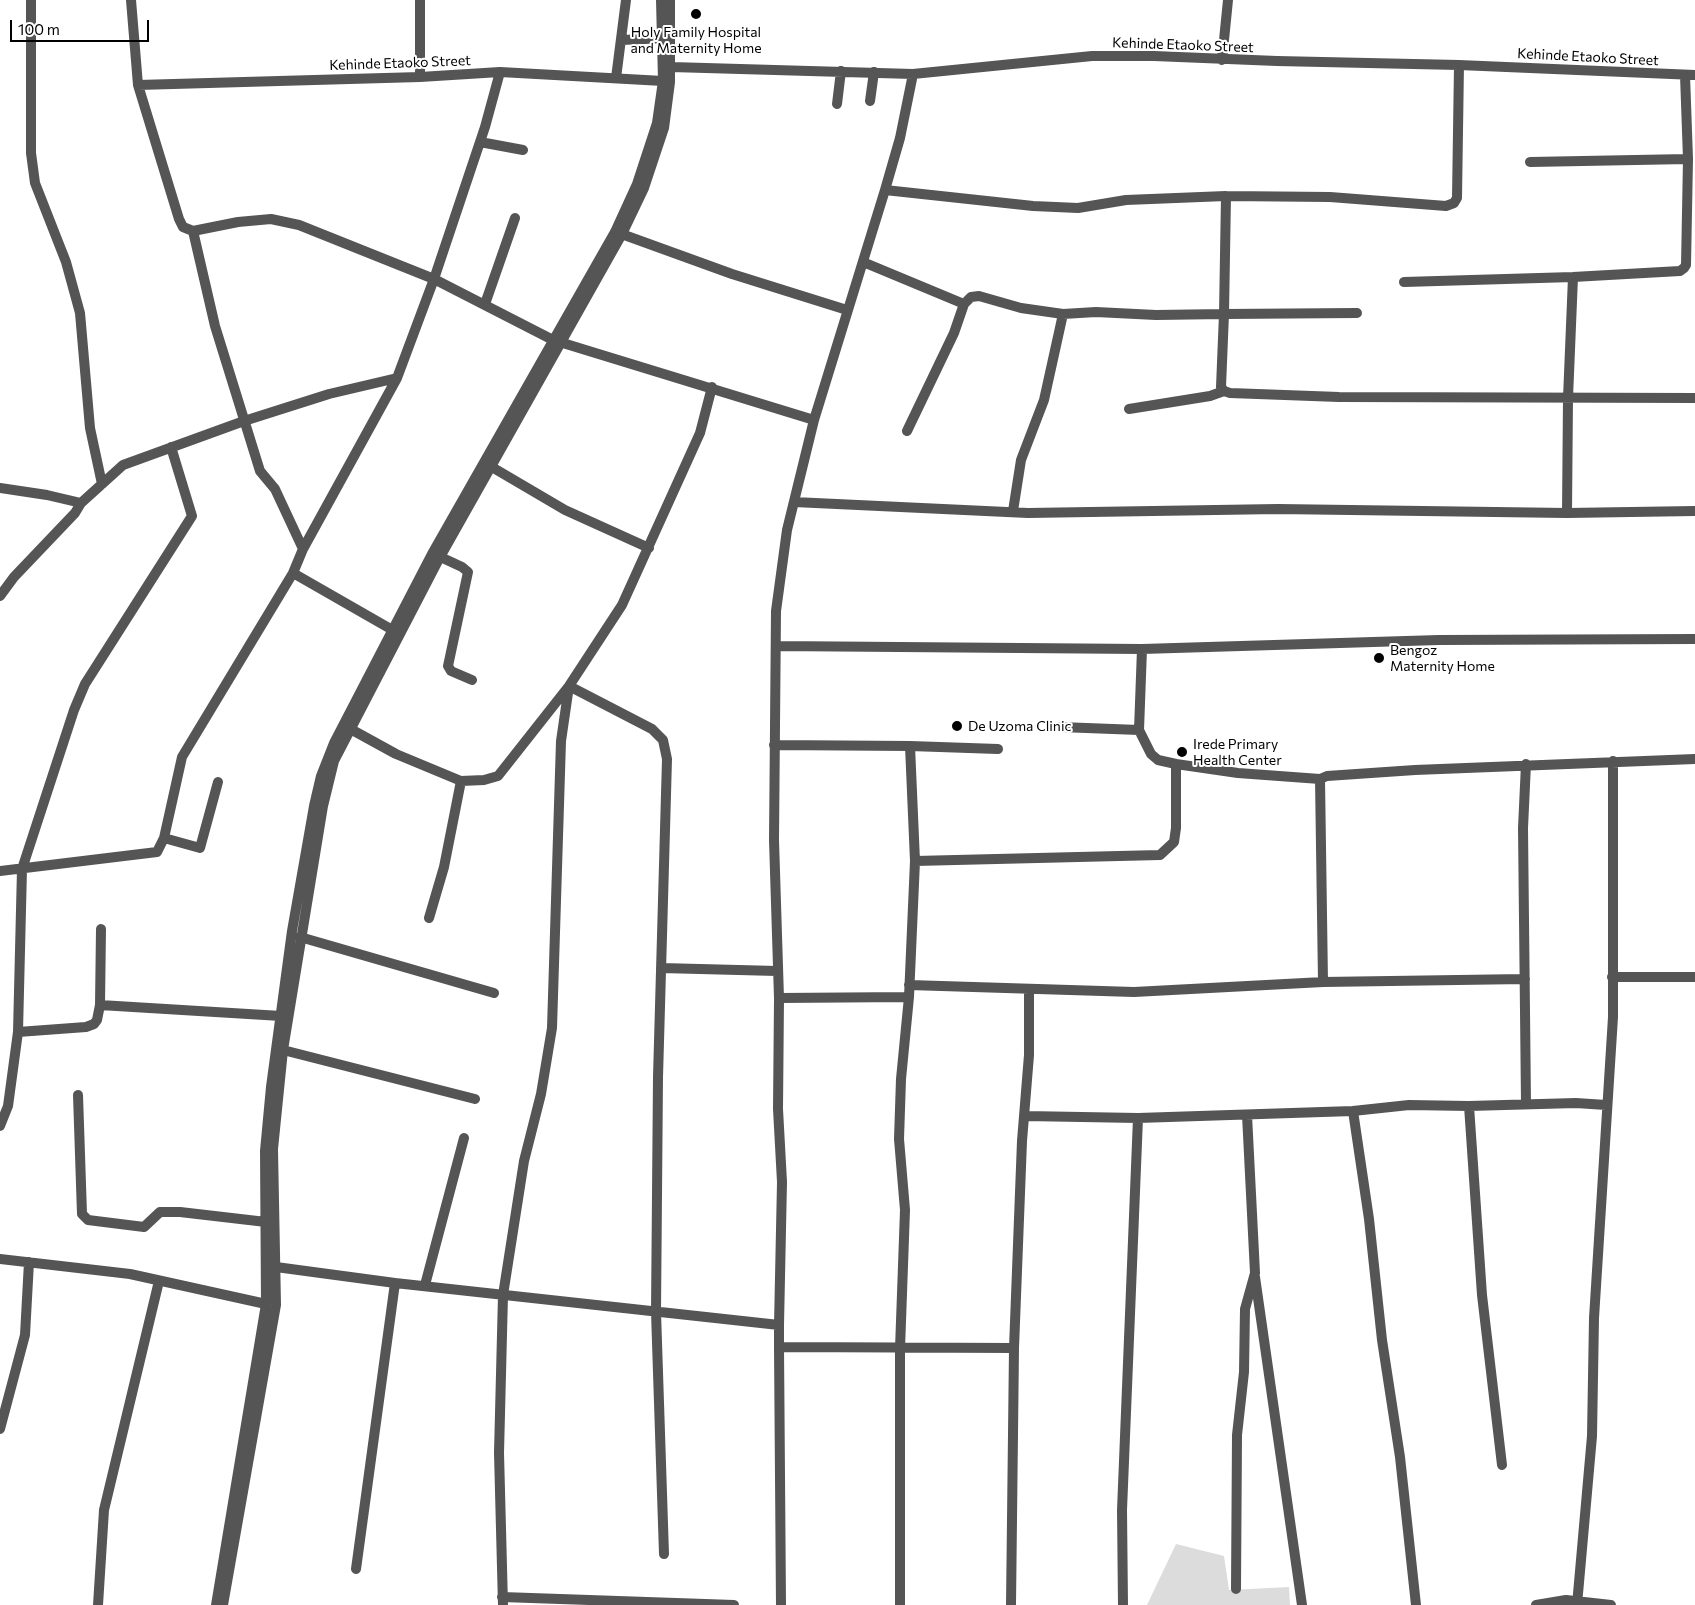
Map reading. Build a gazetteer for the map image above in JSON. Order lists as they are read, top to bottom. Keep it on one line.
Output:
{"streets":{"street":["Kehinde Etaoko Street"]},"places":["Holy Family Hospital and Maternity Home","Bengoz Maternity Home","De Uzoma Clinic","Irede Primary Health Center"],"scale_bar":"100 m"}
